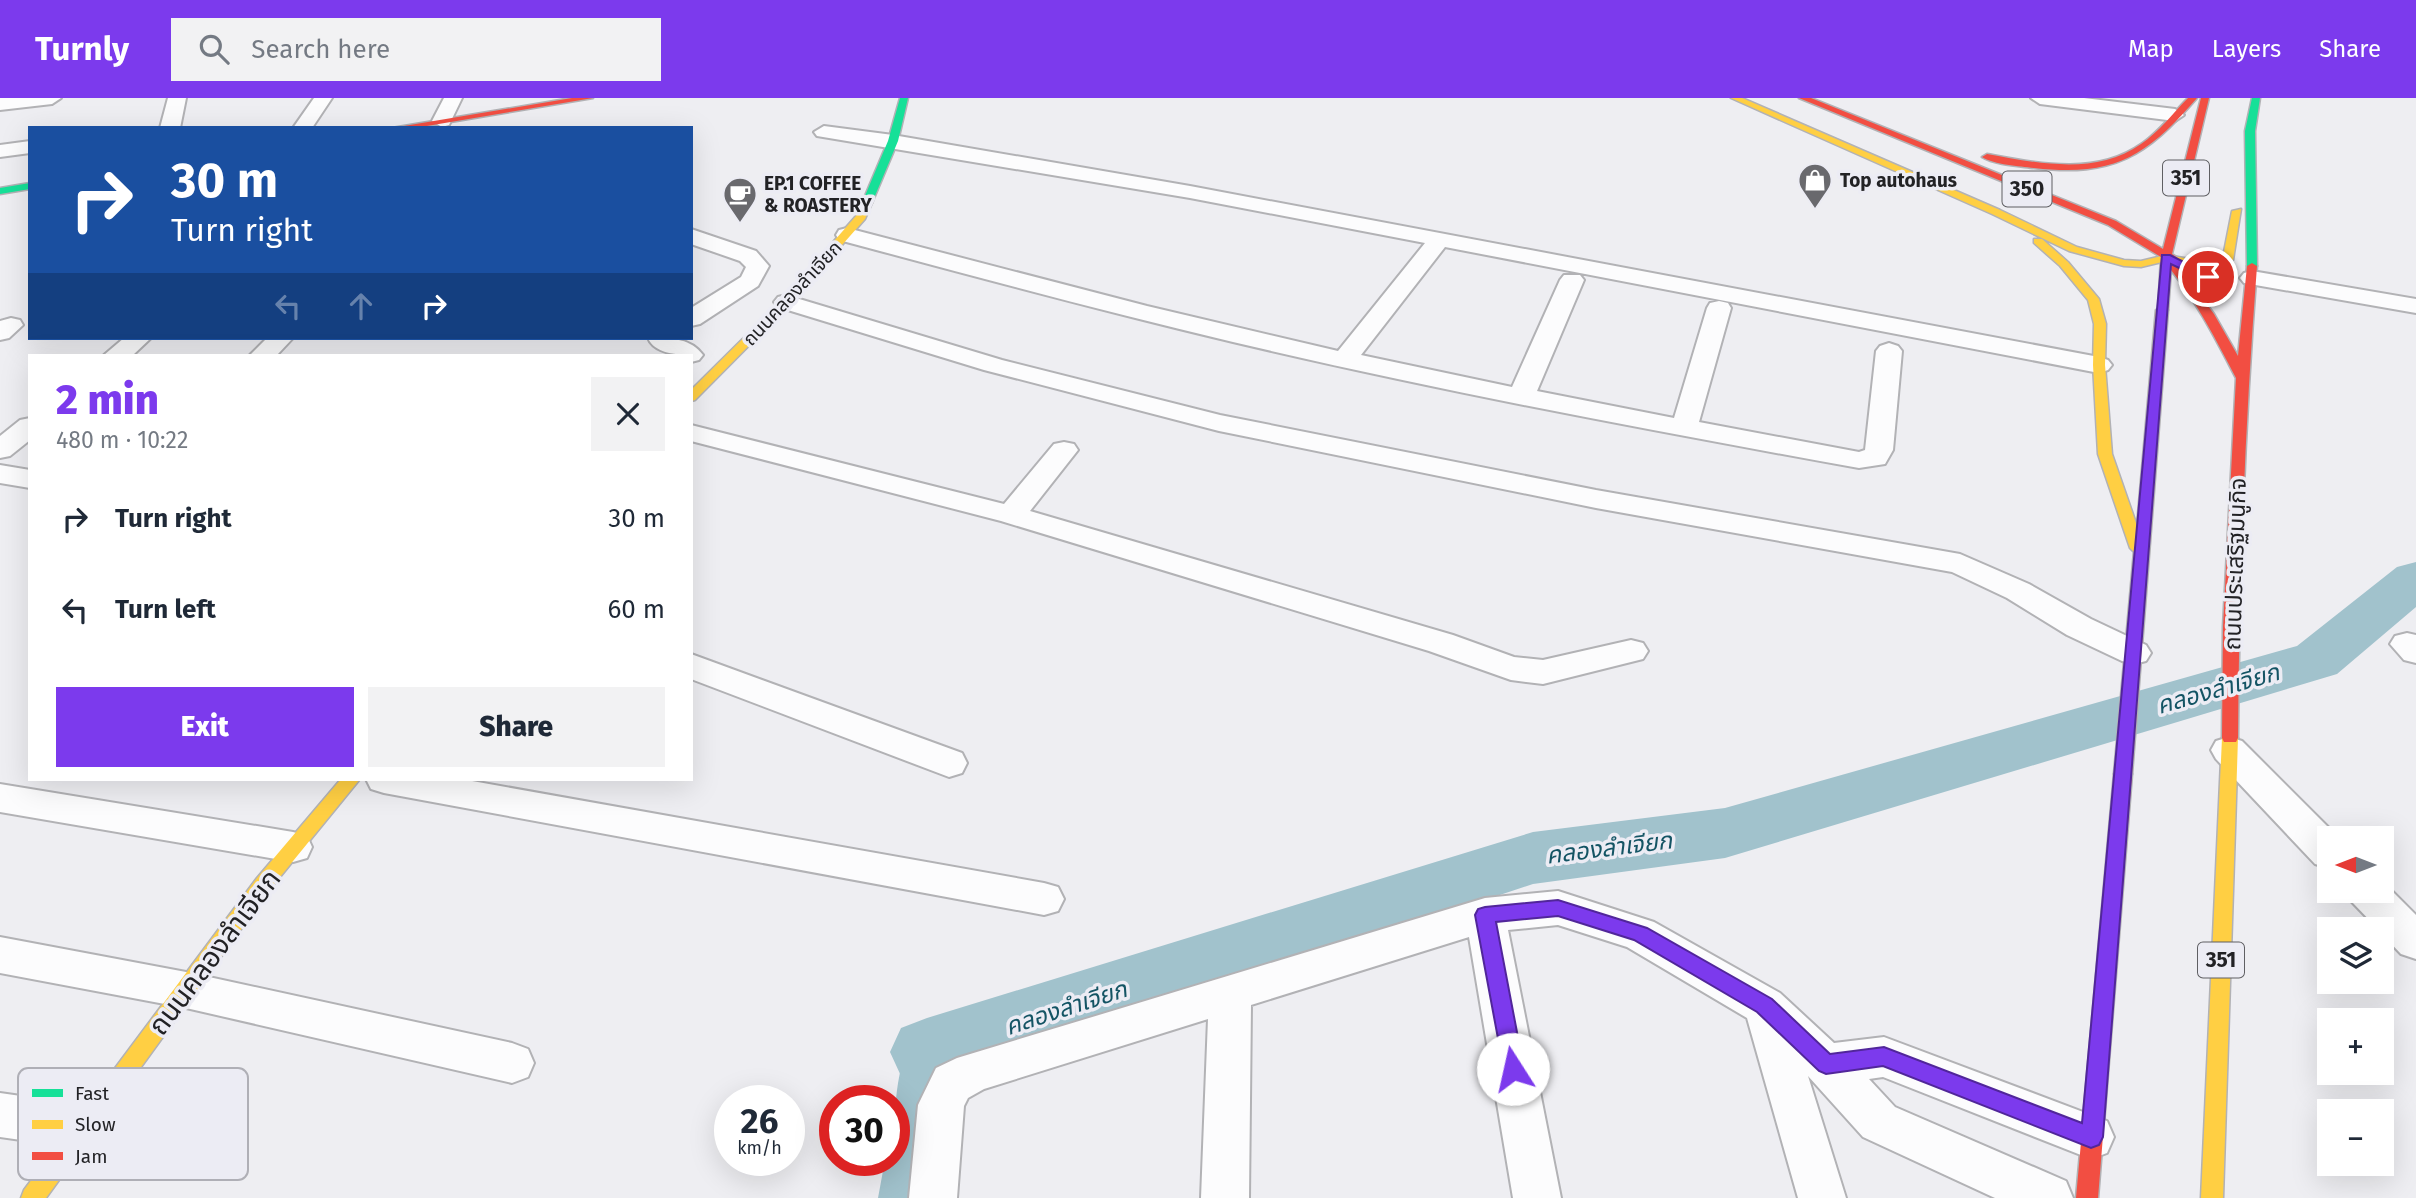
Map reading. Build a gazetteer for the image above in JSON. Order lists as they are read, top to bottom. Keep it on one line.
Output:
{"streets":{"main road":["351","350","ถนนคลองลำเจียก","ถนนประเสริฐมนูกิจ"]},"crossings":[["351","350"],["350","ถนนประเสริฐมนูกิจ"]],"water":["คลองลำเจียก"],"places":{"shop":["Top autohaus"],"cafe":["EP.1 COFFEE & ROASTERY"]},"legend":["Fast","Slow","Jam"],"north":"left","page":{"header":"Turnly","search":"Search here","nav":["Map","Layers","Share"],"turn":["30 m","Turn right"],"heading":["2 min","480 m · 10:22"],"list":[{"name":"Turn right","value":"30 m"},{"name":"Turn left","value":"60 m"}],"buttons":["Exit","Share"],"map_buttons":["+","−"],"speed":"26 km/h","limit":"30"}}
